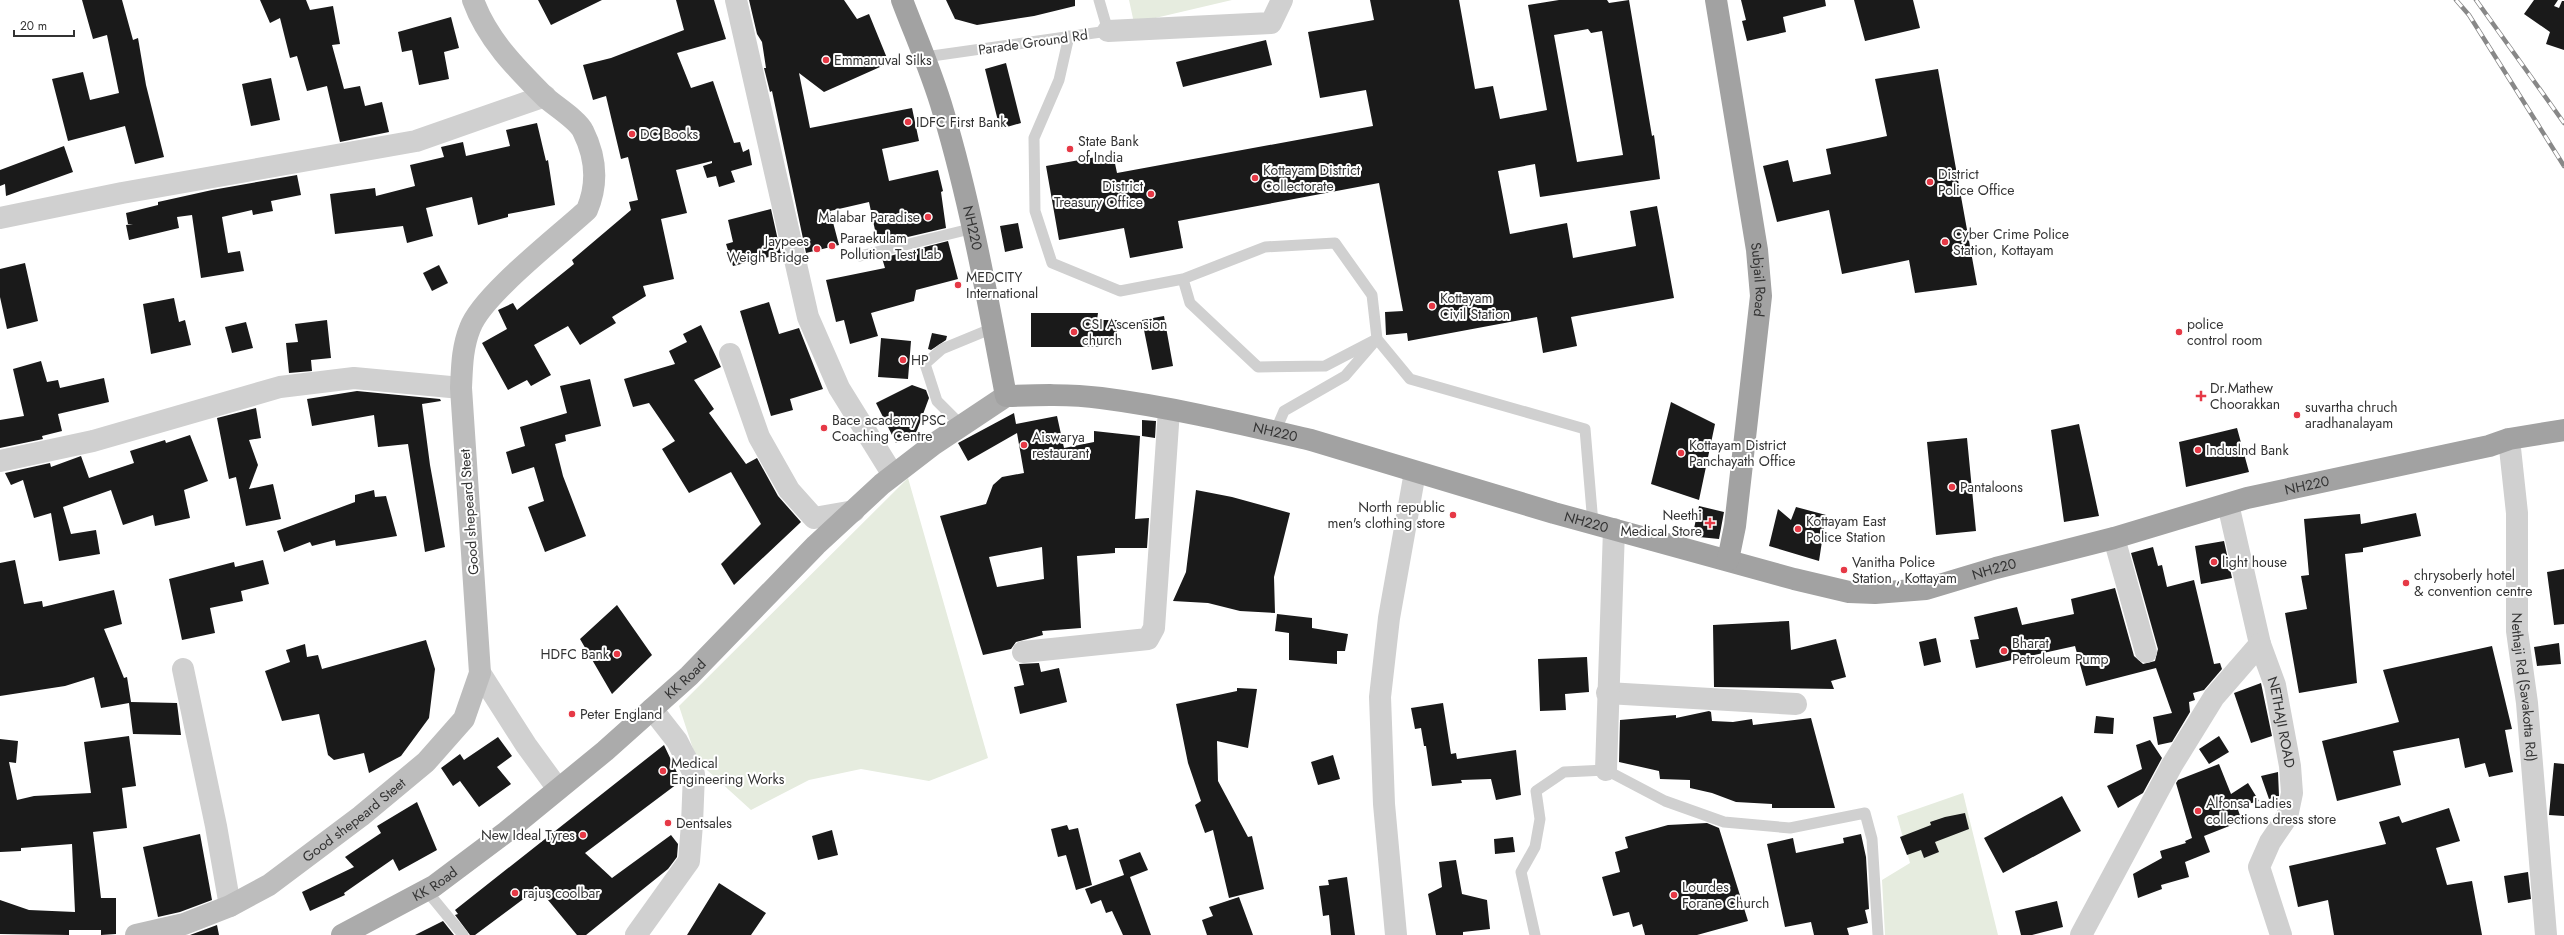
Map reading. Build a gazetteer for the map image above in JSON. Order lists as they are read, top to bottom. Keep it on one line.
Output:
{"streets":{"highway":["NH220","Subjail Road"],"main road":["Good shepeard Steet","KK Road"],"street":["Nethaji Rd (Savakotta Rd)","NETHAJI ROAD"],"lane":["Parade Ground Rd"]},"crossings":[["Parade Ground Rd","NH220"],["NH220","Subjail Road"],["NH220","KK Road"],["NH220","Nethaji Rd (Savakotta Rd)"],["NH220","NETHAJI ROAD"]],"places":{"other":["Emmanuval Silks","IDFC First Bank","DC Books","State Bank of India","Kottayam District Collectorate","District Police Office","District Treasury Office","Malabar Paradise","Cyber Crime Police Station, Kottayam","Paraekulam Pollution Test Lab","Jaypees Weigh Bridge","MEDCITY International","Kottayam Civil Station","CSI Ascension church","police control room","HP","suvartha chruch aradhanalayam","Bace academy PSC Coaching Centre","Aiswarya restaurant","Induslnd Bank","Kottayam District Panchayath Office","Pantaloons","North republic men's clothing store","Kottayam East Police Station","light house","Vanitha Police Station , Kottayam","chrysoberly hotel & convention centre","Bharat Petroleum Pump","HDFC Bank","Peter England","Medical Engineering Works","Alfonsa Ladies collections dress store","Dentsales","New Ideal Tyres","rajus coolbar","Lourdes Forane Church"],"health":["Dr.Mathew Choorakkan","Neethi Medical Store"]},"scale_bar":"20 m"}
